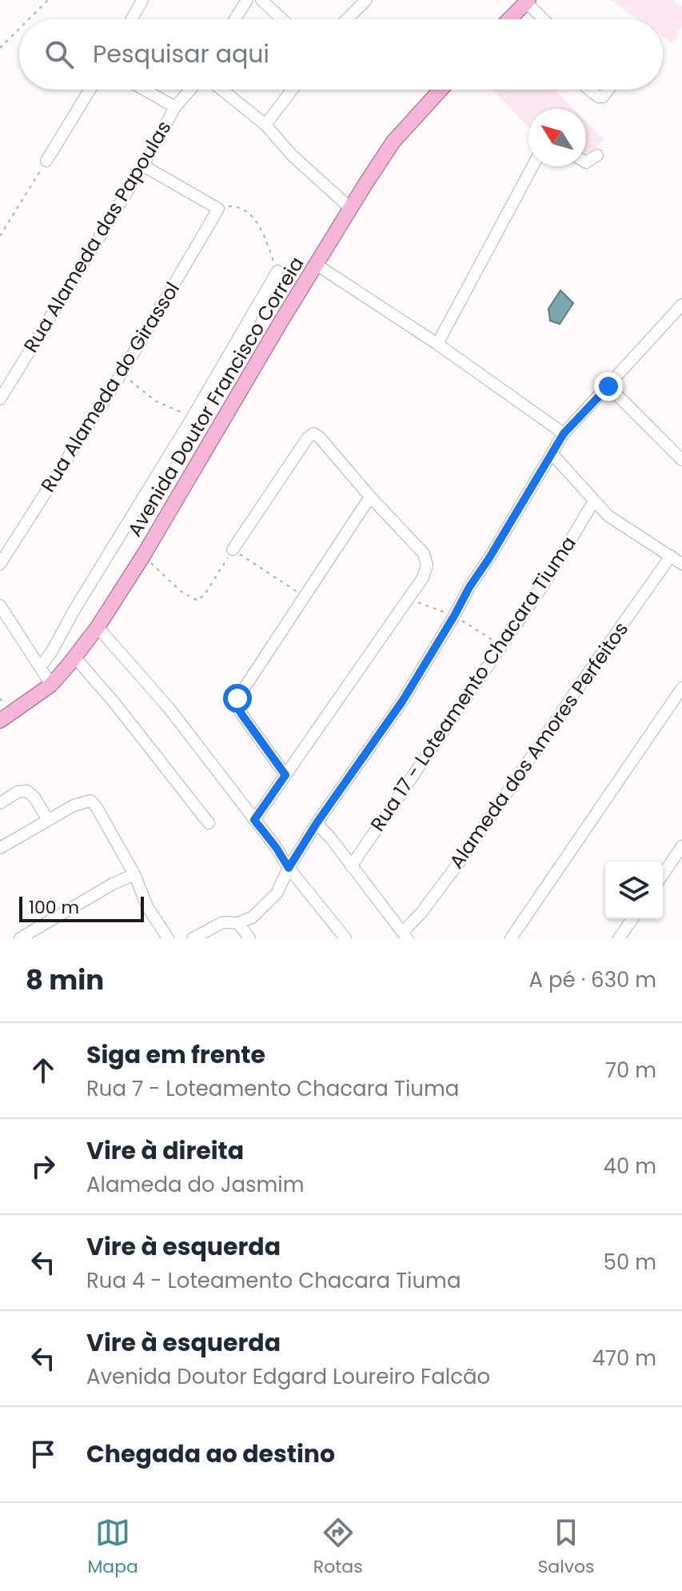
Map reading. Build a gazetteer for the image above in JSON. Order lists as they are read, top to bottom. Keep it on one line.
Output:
{"streets":{"main road":["Avenida Doutor Francisco Correia"],"street":["Rua Alameda das Papoulas","Rua Alameda do Girassol","Rua 17 - Loteamento Chacara Tiuma","Alameda dos Amores Perfeitos"]},"scale_bar":"100 m","north":"top left","page":{"search":"Pesquisar aqui","scale":"100 m","heading":["8 min","A pé · 630 m"],"list":[["Siga em frente","Rua 7 - Loteamento Chacara Tiuma","70 m"],["Vire à direita","Alameda do Jasmim","40 m"],["Vire à esquerda","Rua 4 - Loteamento Chacara Tiuma","50 m"],["Vire à esquerda","Avenida Doutor Edgard Loureiro Falcão","470 m"],"Chegada ao destino"],"nav":["Mapa","Rotas","Salvos"]}}
